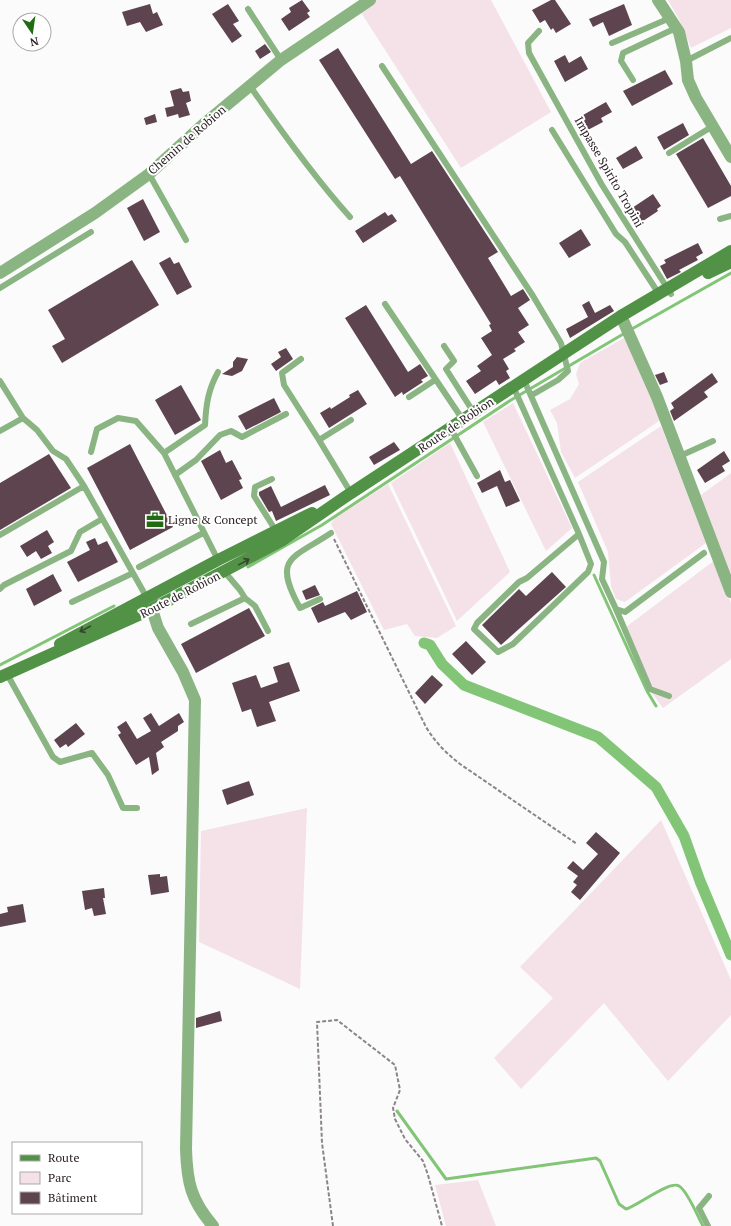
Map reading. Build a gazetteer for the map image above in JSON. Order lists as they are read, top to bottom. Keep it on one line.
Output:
{"streets":{"main road":["Route de Robion"],"street":["Chemin de Robion"],"lane":["Impasse Spirito Tropini"]},"crossings":[["Impasse Spirito Tropini","Route de Robion"]],"places":{"office":["Ligne & Concept"]},"legend":["Route","Parc","Bâtiment"],"north":"bottom"}
